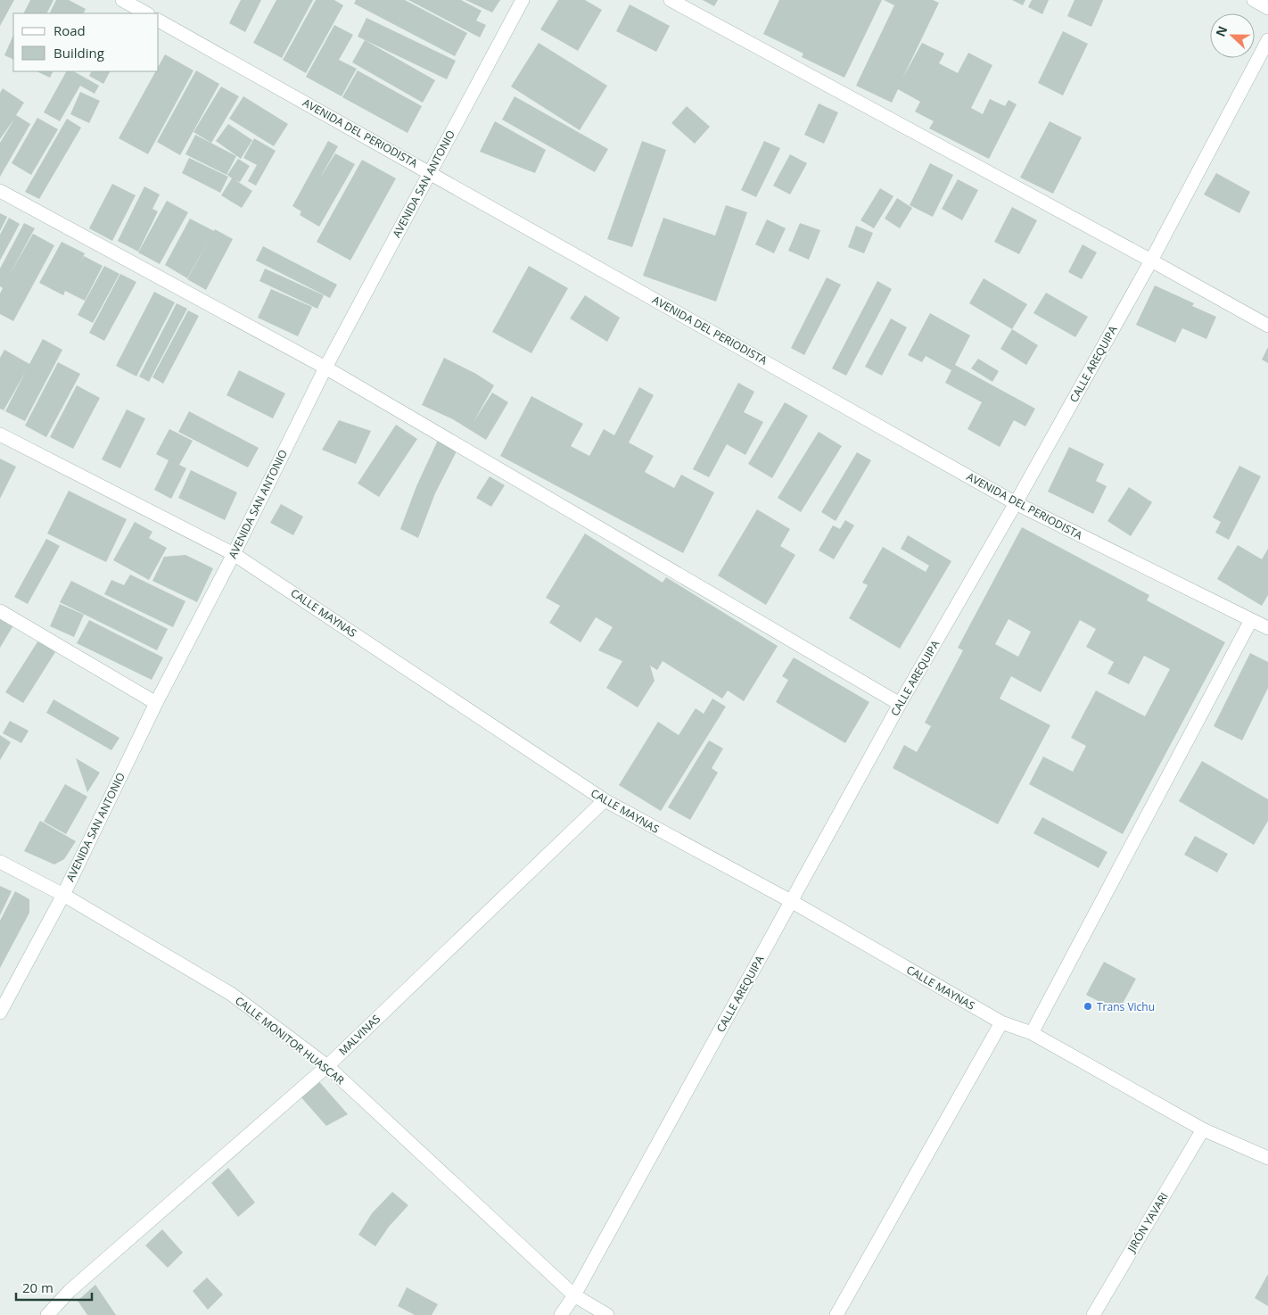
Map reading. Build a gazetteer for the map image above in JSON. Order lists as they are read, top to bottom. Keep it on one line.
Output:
{"streets":{"street":["AVENIDA DEL PERIODISTA","AVENIDA SAN ANTONIO","CALLE AREQUIPA","CALLE MAYNAS","MALVINAS","CALLE MONITOR HUASCAR","JIRÓN YAVARI"]},"crossings":[["AVENIDA DEL PERIODISTA","AVENIDA SAN ANTONIO"],["AVENIDA DEL PERIODISTA","CALLE AREQUIPA"],["AVENIDA SAN ANTONIO","CALLE MAYNAS"],["AVENIDA SAN ANTONIO","CALLE MONITOR HUASCAR"],["CALLE AREQUIPA","CALLE MAYNAS"],["CALLE AREQUIPA","CALLE MONITOR HUASCAR"],["CALLE MAYNAS","MALVINAS"],["CALLE MAYNAS","JIRÓN YAVARI"],["MALVINAS","CALLE MONITOR HUASCAR"]],"places":["Trans Vichu"],"legend":["Road","Building"],"scale_bar":"20 m","north":"left"}
